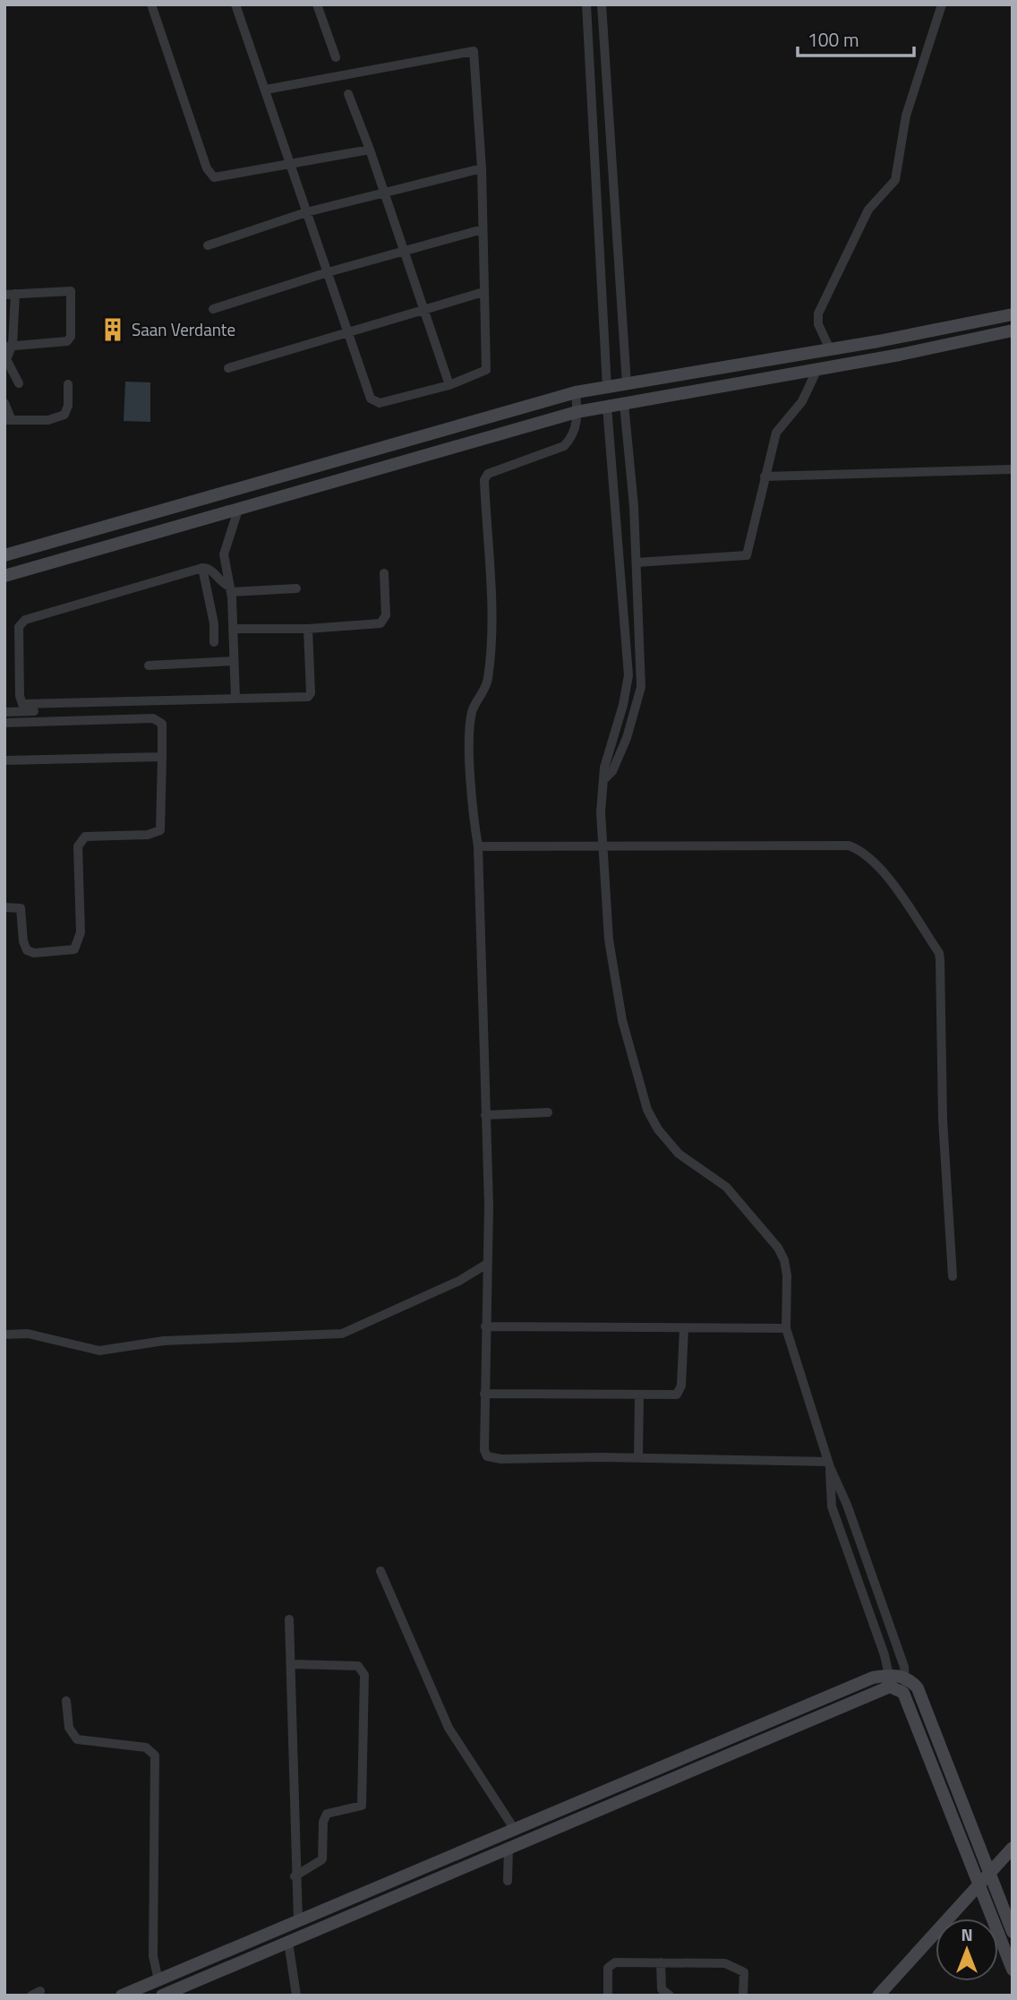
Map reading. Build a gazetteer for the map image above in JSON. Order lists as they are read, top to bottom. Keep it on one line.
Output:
{"places":{"building":["Saan Verdante"]},"scale_bar":"100 m","north":"top"}
